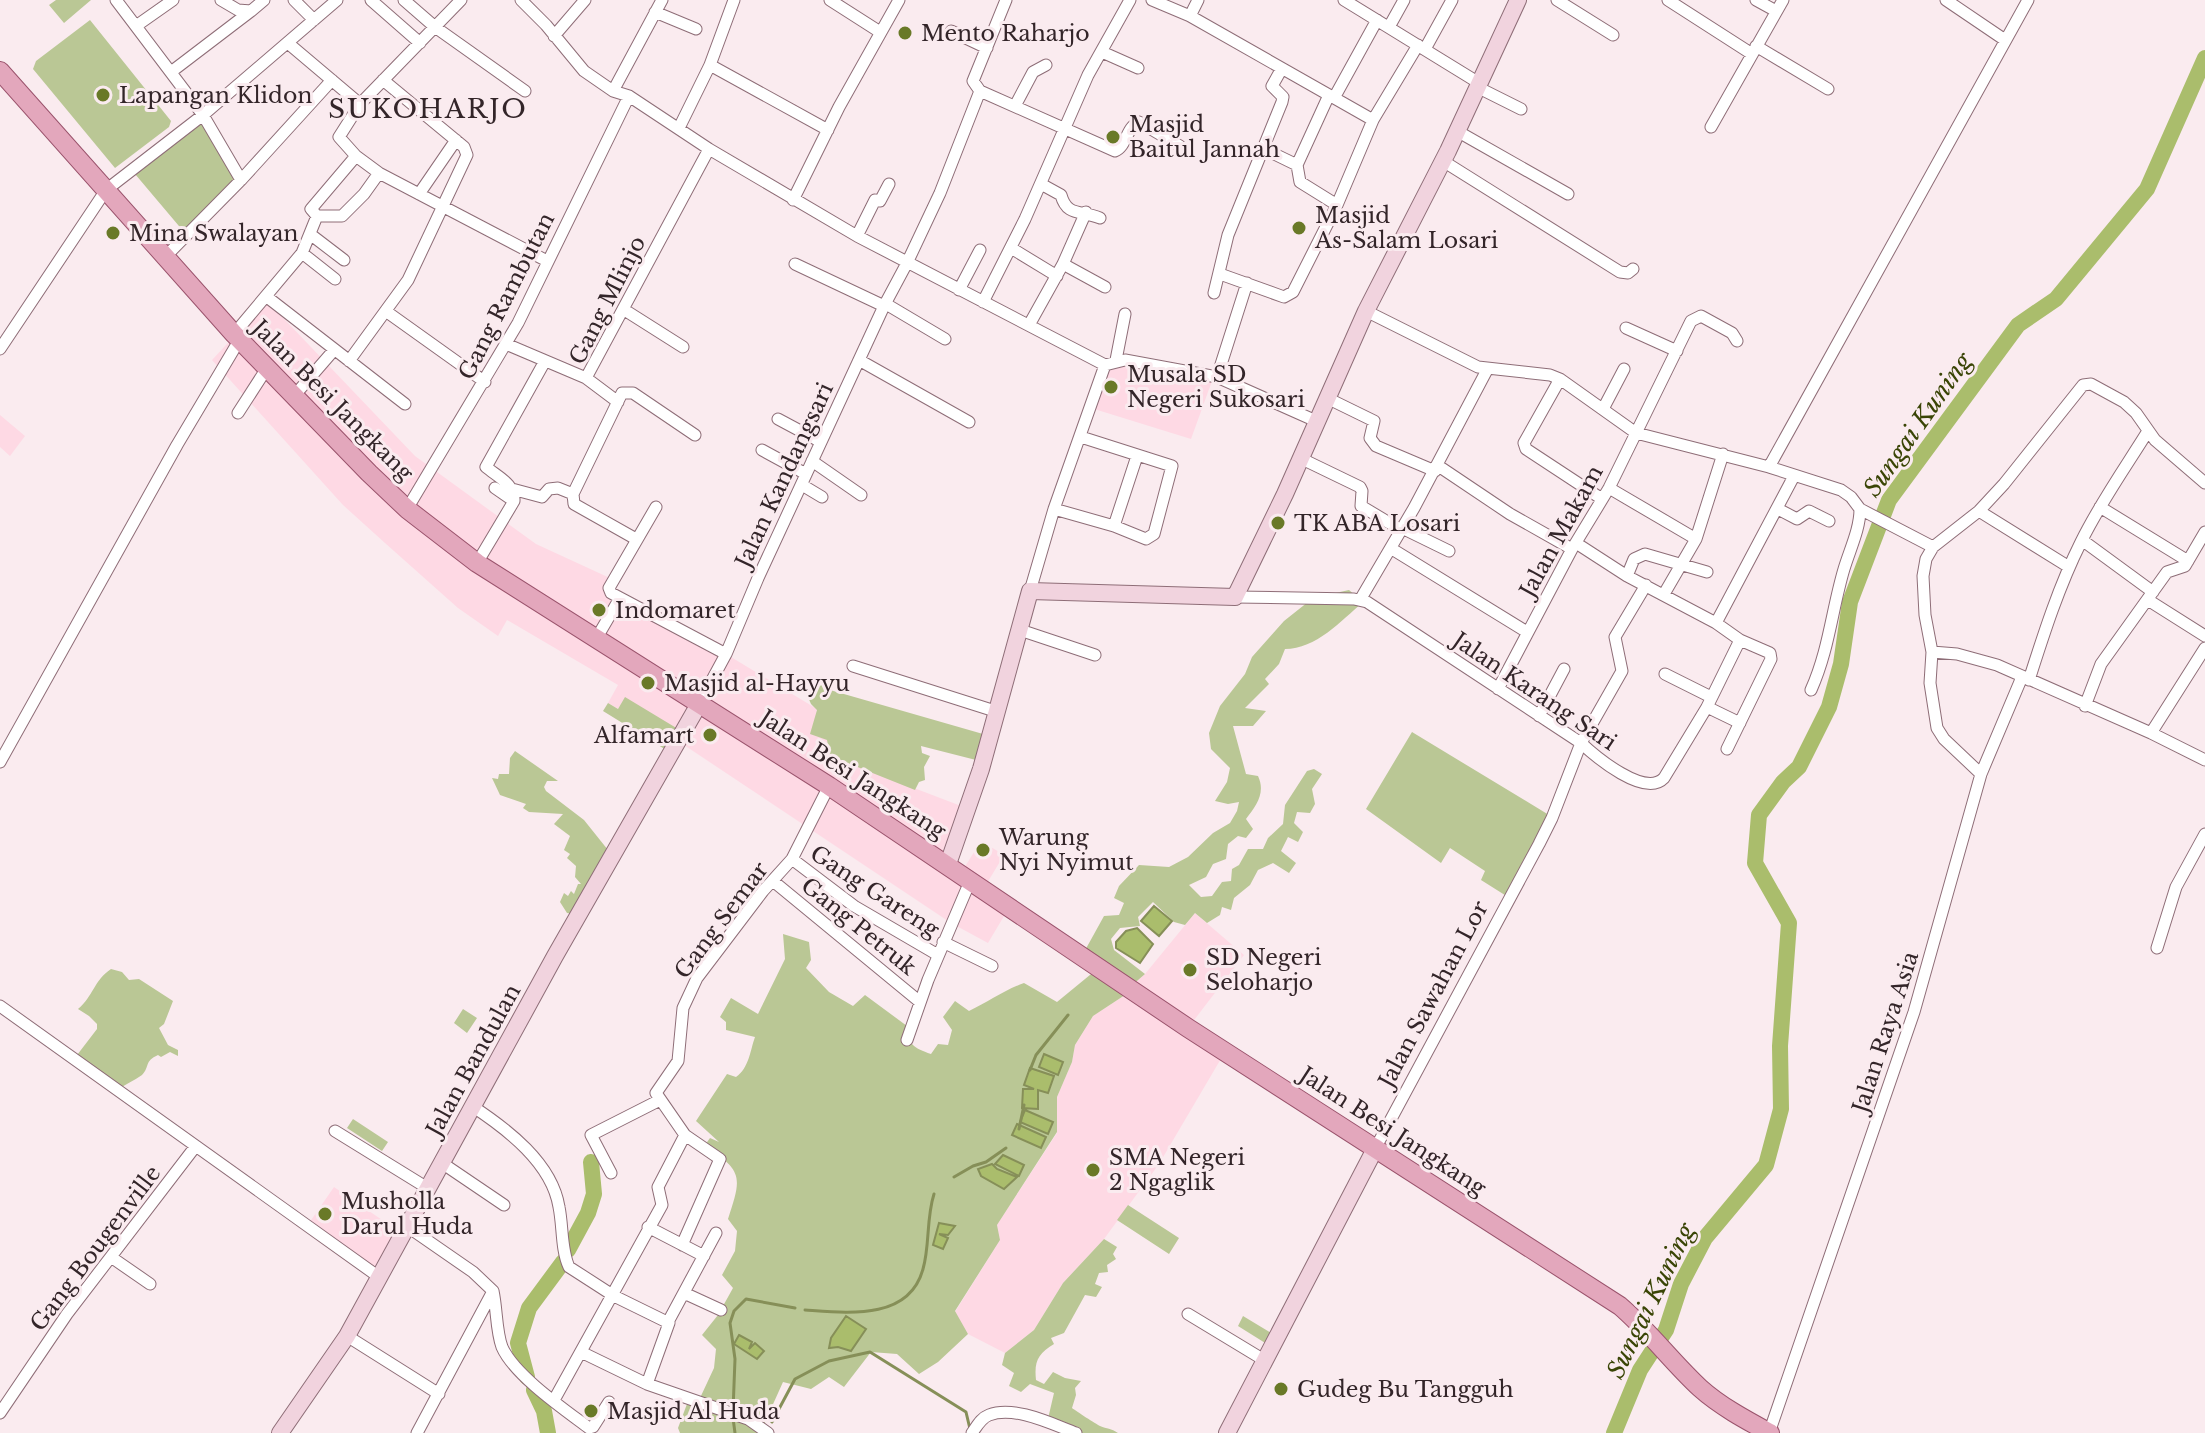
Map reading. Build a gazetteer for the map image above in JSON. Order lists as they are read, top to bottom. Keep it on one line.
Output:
{"streets":{"main road":["Jalan Besi Jangkang"],"street":["Gang Rambutan","Gang Mlinjo","Jalan Kandangsari","Jalan Makam","Jalan Karang Sari","Gang Gareng","Gang Semar","Gang Petruk","Jalan Sawahan Lor","Jalan Raya Asia","Jalan Bandulan","Gang Bougenville"]},"crossings":[["Gang Rambutan","Jalan Besi Jangkang"],["Jalan Besi Jangkang","Jalan Kandangsari"],["Jalan Besi Jangkang","Gang Semar"],["Jalan Besi Jangkang","Jalan Sawahan Lor"],["Jalan Besi Jangkang","Jalan Raya Asia"],["Jalan Besi Jangkang","Jalan Bandulan"],["Jalan Kandangsari","Jalan Bandulan"],["Jalan Makam","Jalan Karang Sari"],["Jalan Karang Sari","Jalan Sawahan Lor"],["Gang Gareng","Gang Semar"],["Gang Semar","Gang Petruk"]],"districts":["SUKOHARJO"],"water":["Sungai Kuning"],"places":["Mento Raharjo","Lapangan Klidon","Masjid Baitul Jannah","Masjid As-Salam Losari","Mina Swalayan","Musala SD Negeri Sukosari","TK ABA Losari","Indomaret","Masjid al-Hayyu","Alfamart","Warung Nyi Nyimut","SD Negeri Seloharjo","SMA Negeri 2 Ngaglik","Musholla Darul Huda","Gudeg Bu Tangguh","Masjid Al Huda"]}
